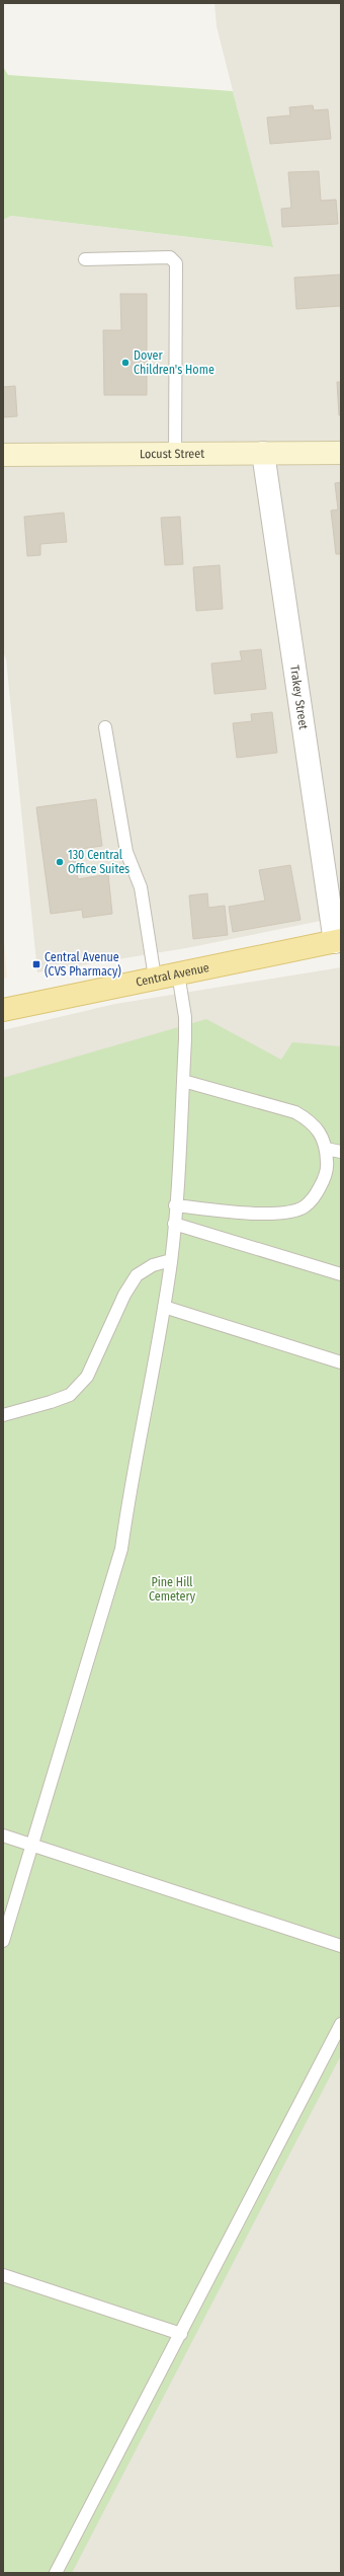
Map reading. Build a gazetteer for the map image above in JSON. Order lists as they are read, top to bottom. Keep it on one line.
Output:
{"streets":{"main road":["Central Avenue"],"street":["Locust Street","Trakey Street"]},"crossings":[["Locust Street","Trakey Street"],["Trakey Street","Central Avenue"]],"parks":["Pine Hill Cemetery"],"places":{"other":["Dover Children's Home","130 Central Office Suites"],"transit":["Central Avenue (CVS Pharmacy)"]}}
